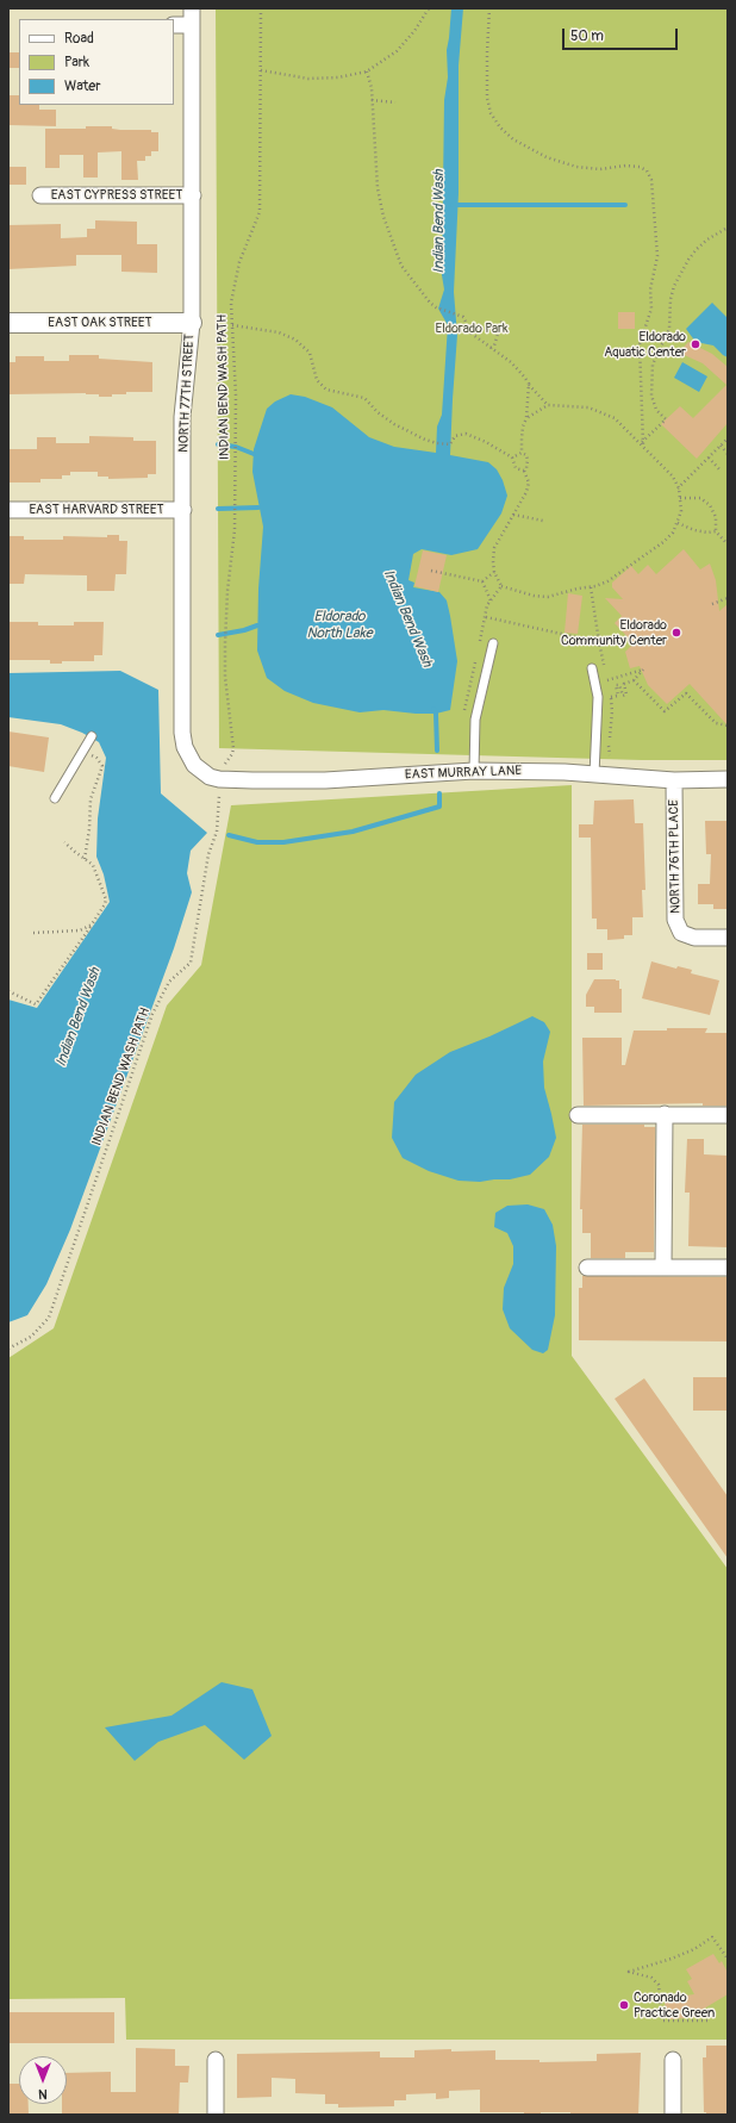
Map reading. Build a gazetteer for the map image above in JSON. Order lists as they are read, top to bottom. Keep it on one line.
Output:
{"streets":{"street":["EAST CYPRESS STREET","EAST OAK STREET","NORTH 77TH STREET","EAST HARVARD STREET","EAST MURRAY LANE","NORTH 76TH PLACE"],"path":["INDIAN BEND WASH PATH"]},"crossings":[["EAST CYPRESS STREET","NORTH 77TH STREET"],["EAST OAK STREET","NORTH 77TH STREET"],["NORTH 77TH STREET","EAST HARVARD STREET"],["NORTH 77TH STREET","EAST MURRAY LANE"],["EAST MURRAY LANE","NORTH 76TH PLACE"]],"water":["Indian Bend Wash","Eldorado North Lake"],"parks":["Eldorado Park"],"places":["Eldorado Aquatic Center","Eldorado Community Center","Coronado Practice Green"],"legend":["Road","Park","Water"],"scale_bar":"50 m","north":"bottom"}
